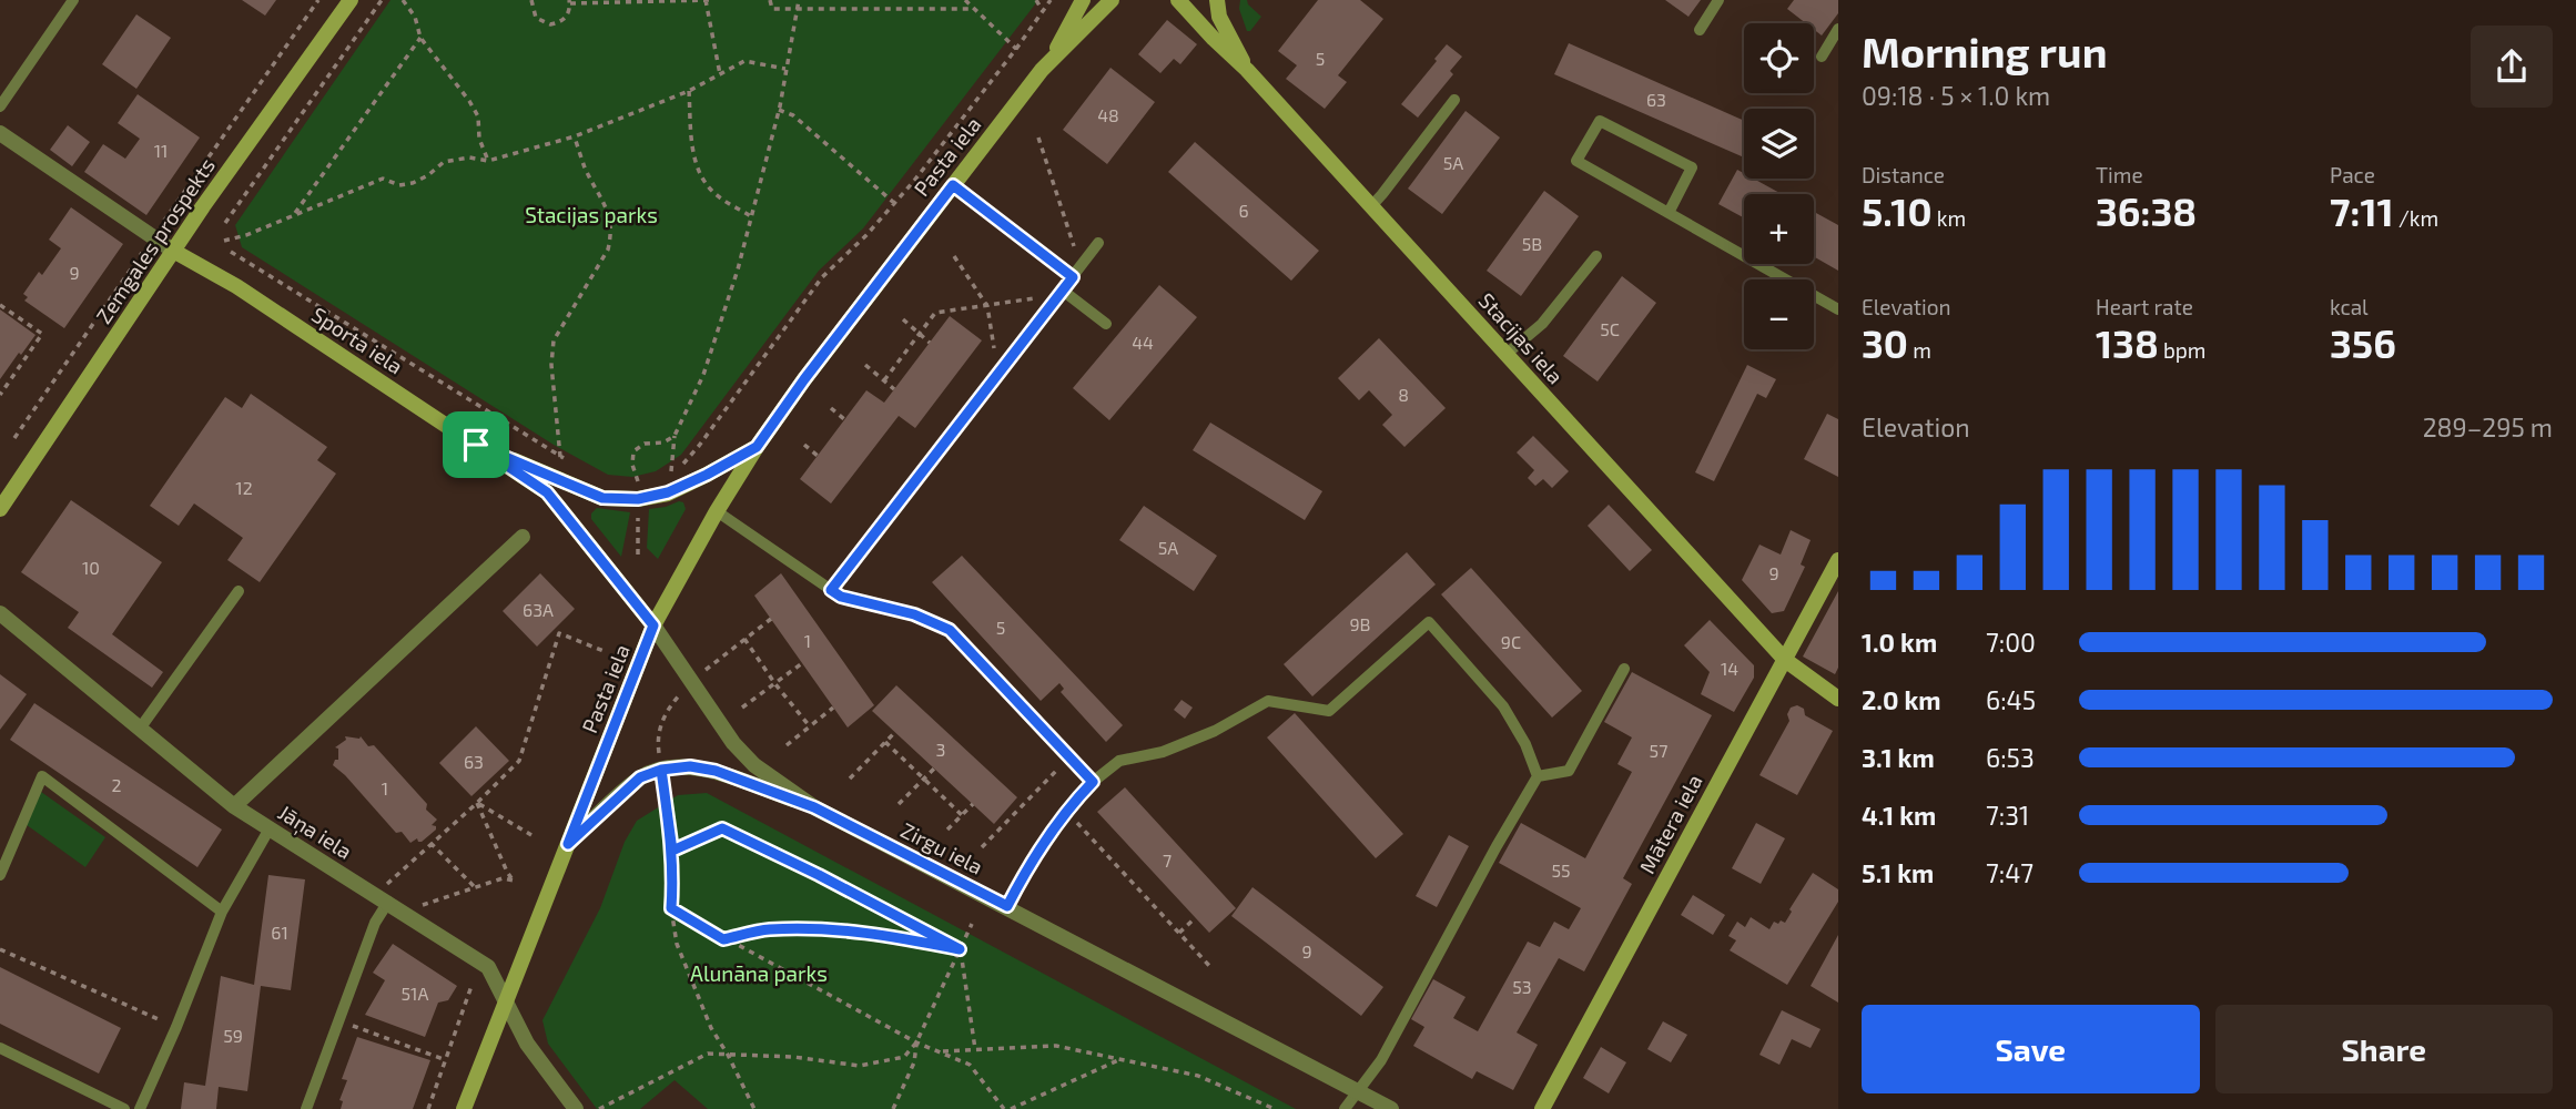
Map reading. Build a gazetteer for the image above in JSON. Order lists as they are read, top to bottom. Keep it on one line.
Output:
{"streets":{"main road":["Pasta iela","Zemgales prospekts","Stacijas iela","Sporta iela","Mātera iela"],"street":["Jāņa iela","Zirgu iela"]},"crossings":[["Pasta iela","Sporta iela"],["Pasta iela","Jāņa iela"],["Pasta iela","Zirgu iela"],["Zemgales prospekts","Sporta iela"],["Stacijas iela","Mātera iela"],["Sporta iela","Zirgu iela"]],"parks":["Stacijas parks","Alunāna parks"],"house_numbers":["5","63","48","11","5A","6","5B","9","5C","44","8","12","5A","10","9","63A","9B","5","1","9C","14","3","57","63","2","1","7","55","61","9","53","51A","59"],"page":{"heading":["Morning run","09:18 · 5 × 1.0 km"],"map_buttons":["+","−"],"stats":[["Distance","5.10 km"],["Time","36:38"],["Pace","7:11 /km"],["Elevation","30 m"],["Heart rate","138 bpm"],["kcal","356"]],"chart":["Elevation","289–295 m"],"list":[{"name":"1.0 km","note":"7:00"},{"name":"2.0 km","note":"6:45"},{"name":"3.1 km","note":"6:53"},{"name":"4.1 km","note":"7:31"},{"name":"5.1 km","note":"7:47"}],"buttons":["Save","Share"]}}
